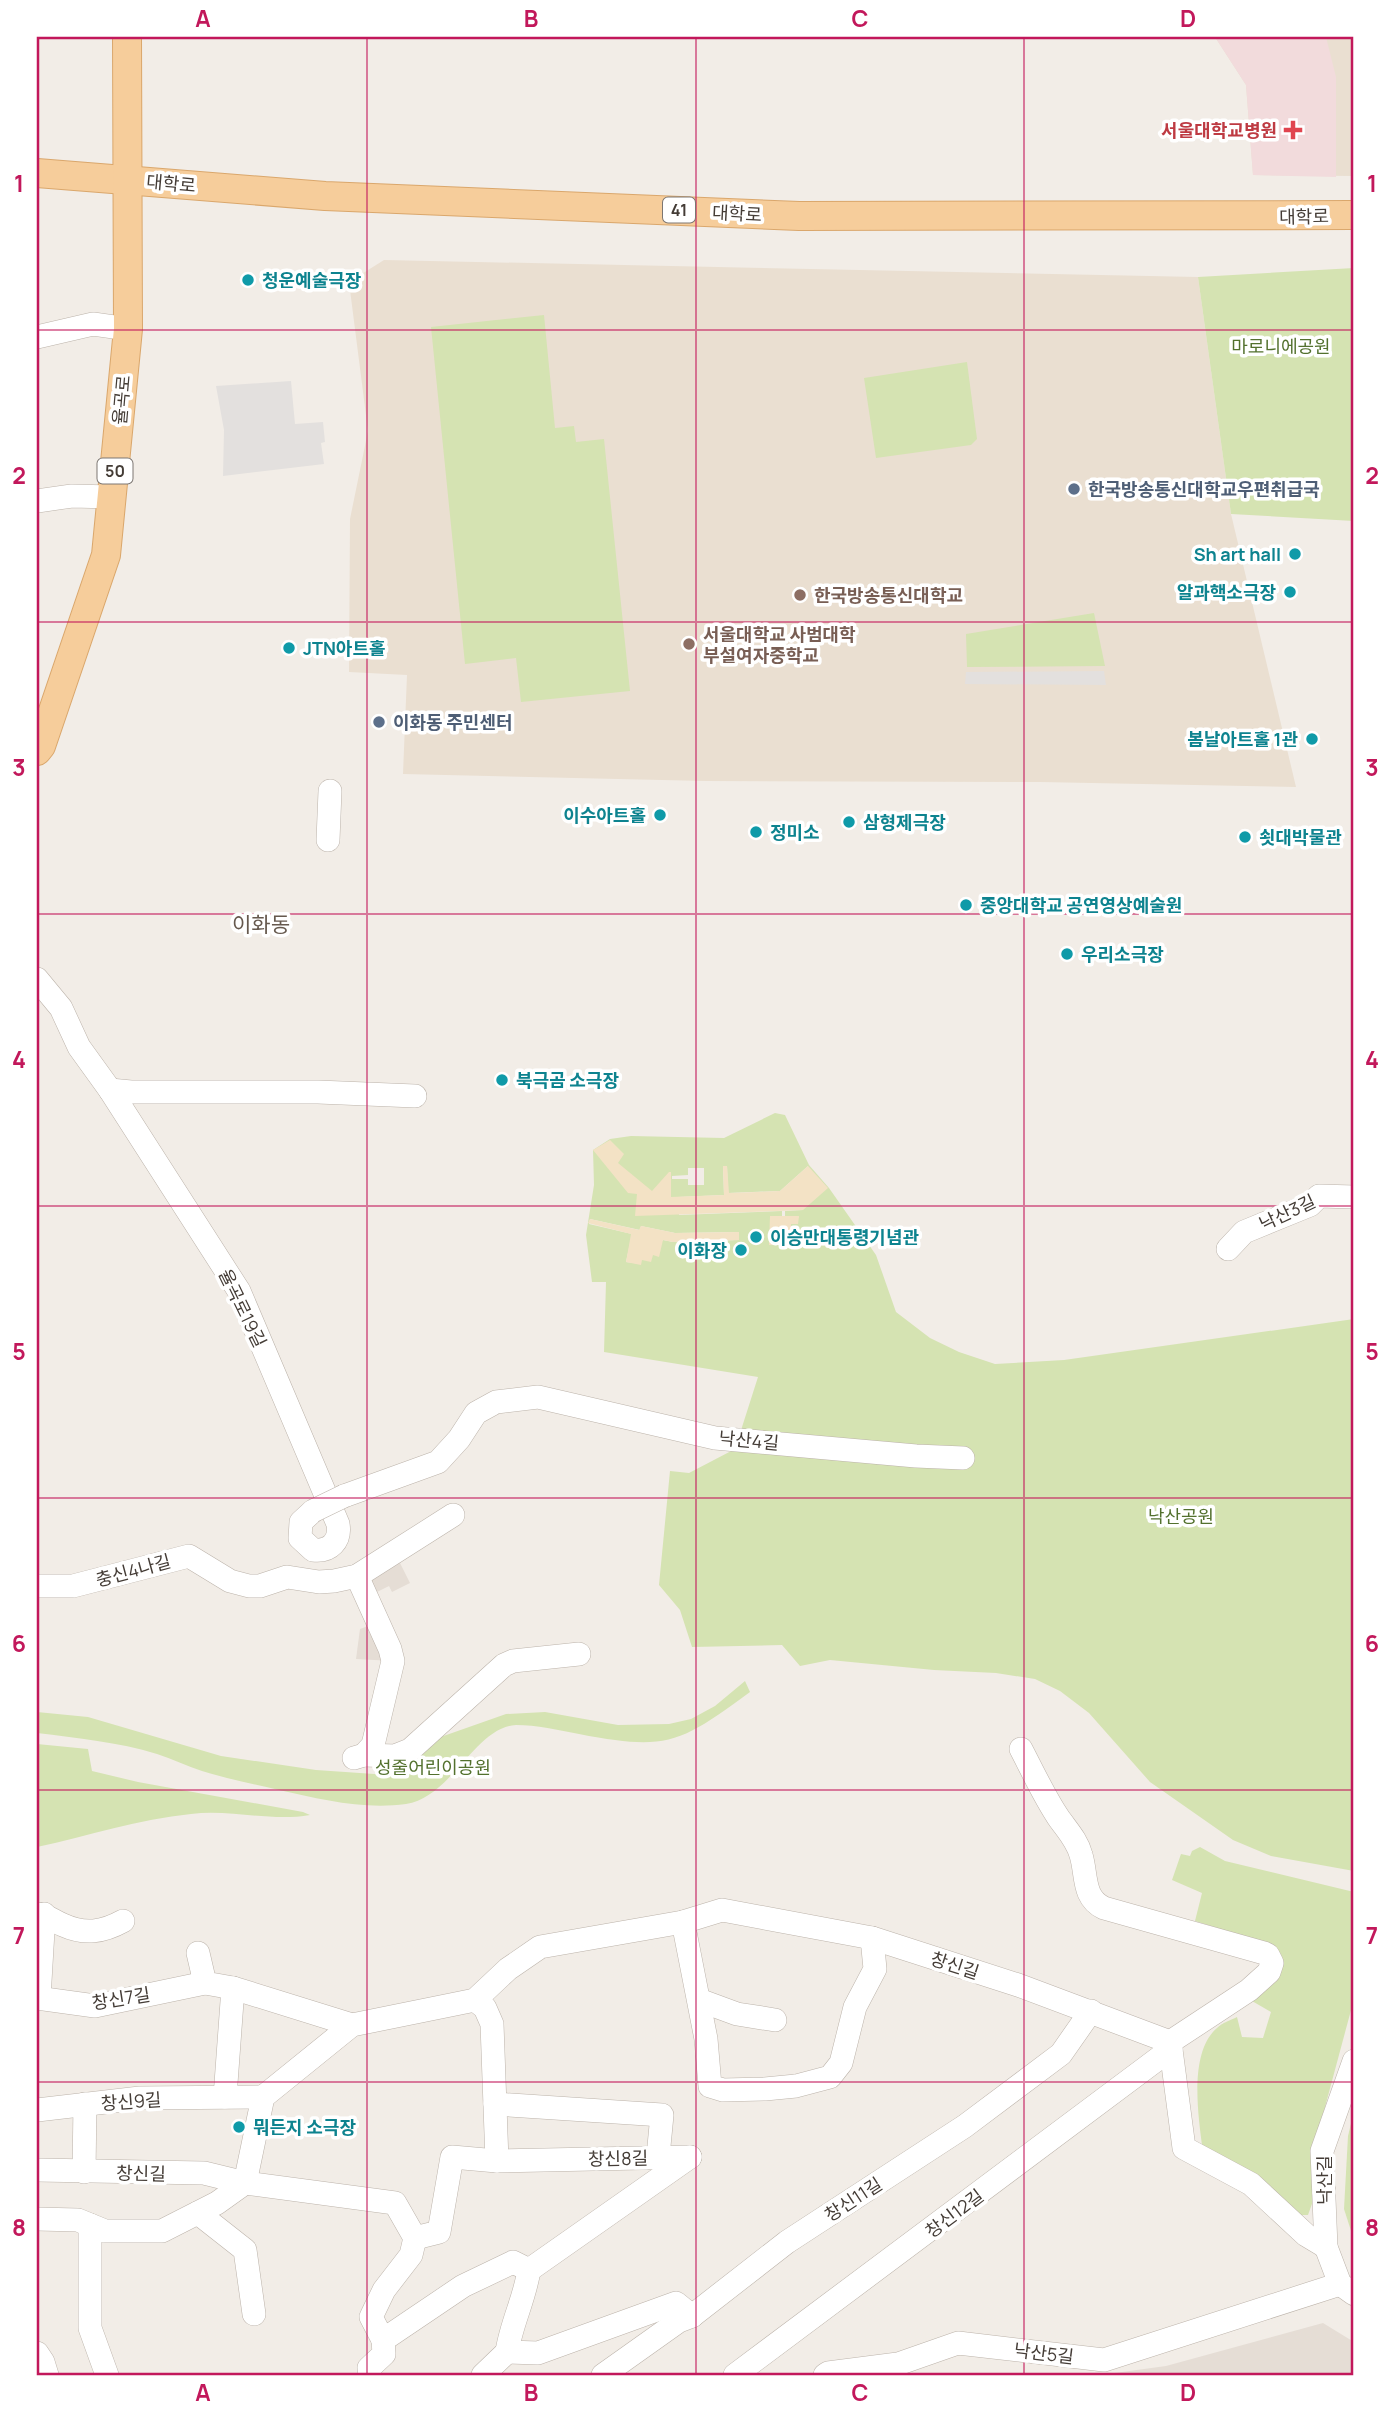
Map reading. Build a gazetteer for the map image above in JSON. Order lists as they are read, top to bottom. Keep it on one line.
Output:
{"streets":{"main road":["대학로","41","율곡로","50"],"street":["낙산3길","율곡로19길","낙산4길","충신4나길","창신길","창신7길","창신9길","창신8길","낙산길","창신11길","창신12길","낙산5길"]},"crossings":[["대학로","율곡로"],["율곡로19길","낙산4길"],["창신길","창신11길"],["창신길","창신12길"],["낙산길","낙산5길"]],"districts":["이화동"],"parks":["마로니에공원","낙산공원","성줄어린이공원"],"places":{"health":["서울대학교병원"],"other":["청운예술극장","한국방송통신대학교우편취급국","Sh art hall","알과핵소극장","한국방송통신대학교","서울대학교 사범대학 부설여자중학교","JTN아트홀","이화동 주민센터","봄날아트홀 1관","이수아트홀","삼형제극장","정미소","쇳대박물관","중앙대학교 공연영상예술원","우리소극장","북극곰 소극장","이승만대통령기념관","이화장","뭐든지 소극장"]},"grid":{"columns":["A","B","C","D"],"rows":["1","2","3","4","5","6","7","8"]}}
